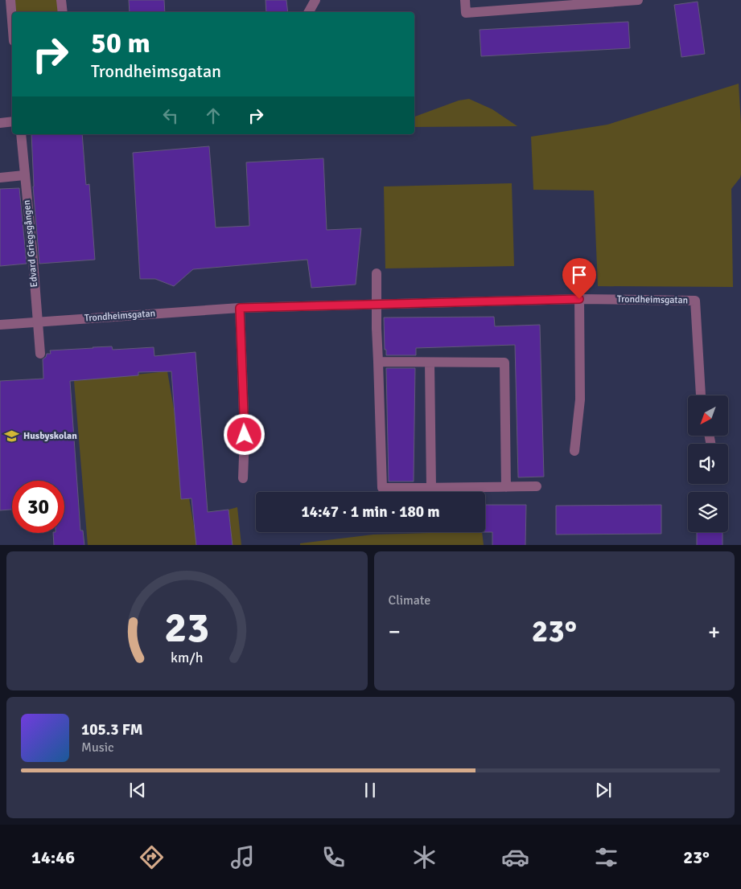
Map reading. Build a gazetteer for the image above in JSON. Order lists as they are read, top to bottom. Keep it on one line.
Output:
{"streets":{"street":["Edvard Griegsgången","Trondheimsgatan"]},"places":{"school or university":["Husbyskolan"]},"north":"bottom left","page":{"turn":["50 m","Trondheimsgatan"],"limit":"30","trip":"14:47 · 1 min · 180 m","tile":"Climate","heat":["−","23°","+"],"song":["105.3 FM","Music"],"tabs":["14:46","23°"],"gauge":["23","km/h"]}}
